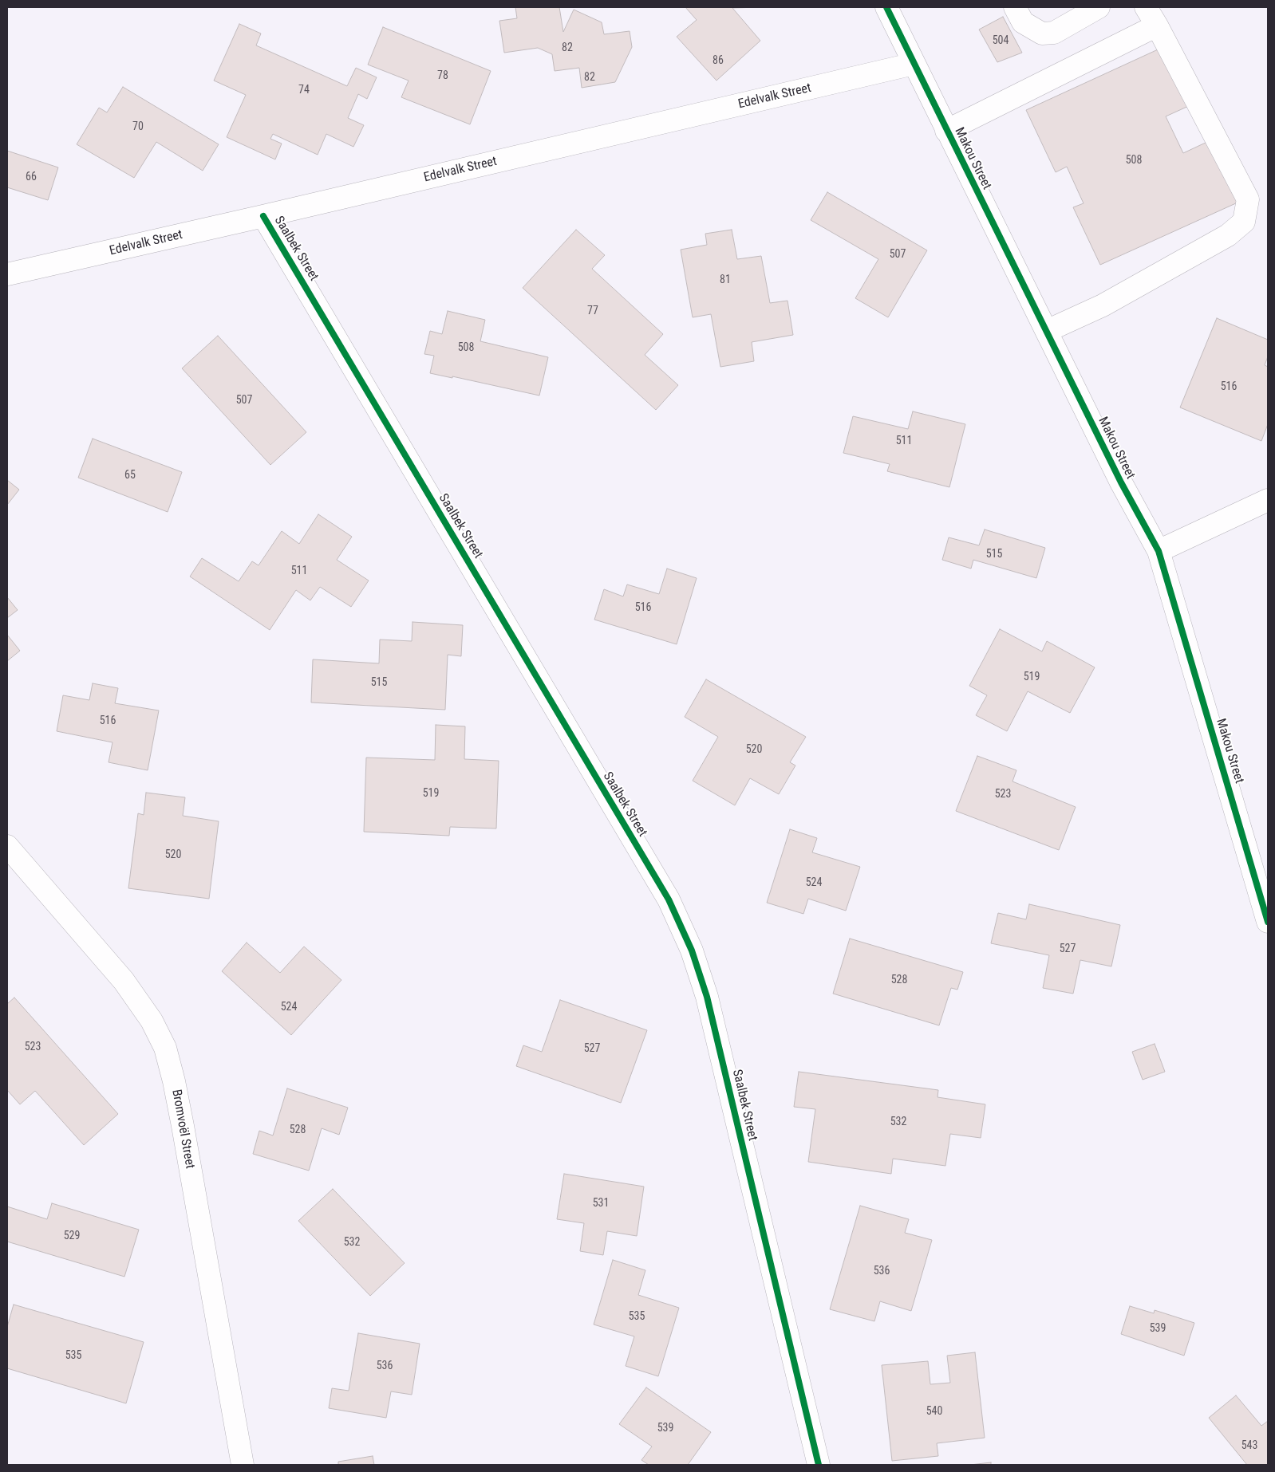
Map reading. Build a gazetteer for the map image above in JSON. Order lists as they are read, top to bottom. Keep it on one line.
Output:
{"streets":{"street":["Edelvalk Street","Makou Street","Saalbek Street","Bromvoël Street"]},"crossings":[["Edelvalk Street","Makou Street"],["Edelvalk Street","Saalbek Street"]],"house_numbers":["504","82","86","78","82","74","70","508","66","507","81","77","508","516","507","511","65","515","511","516","519","515","516","520","519","523","520","524","527","528","524","523","527","532","528","531","529","532","536","535","539","535","536","540","539","543"]}
